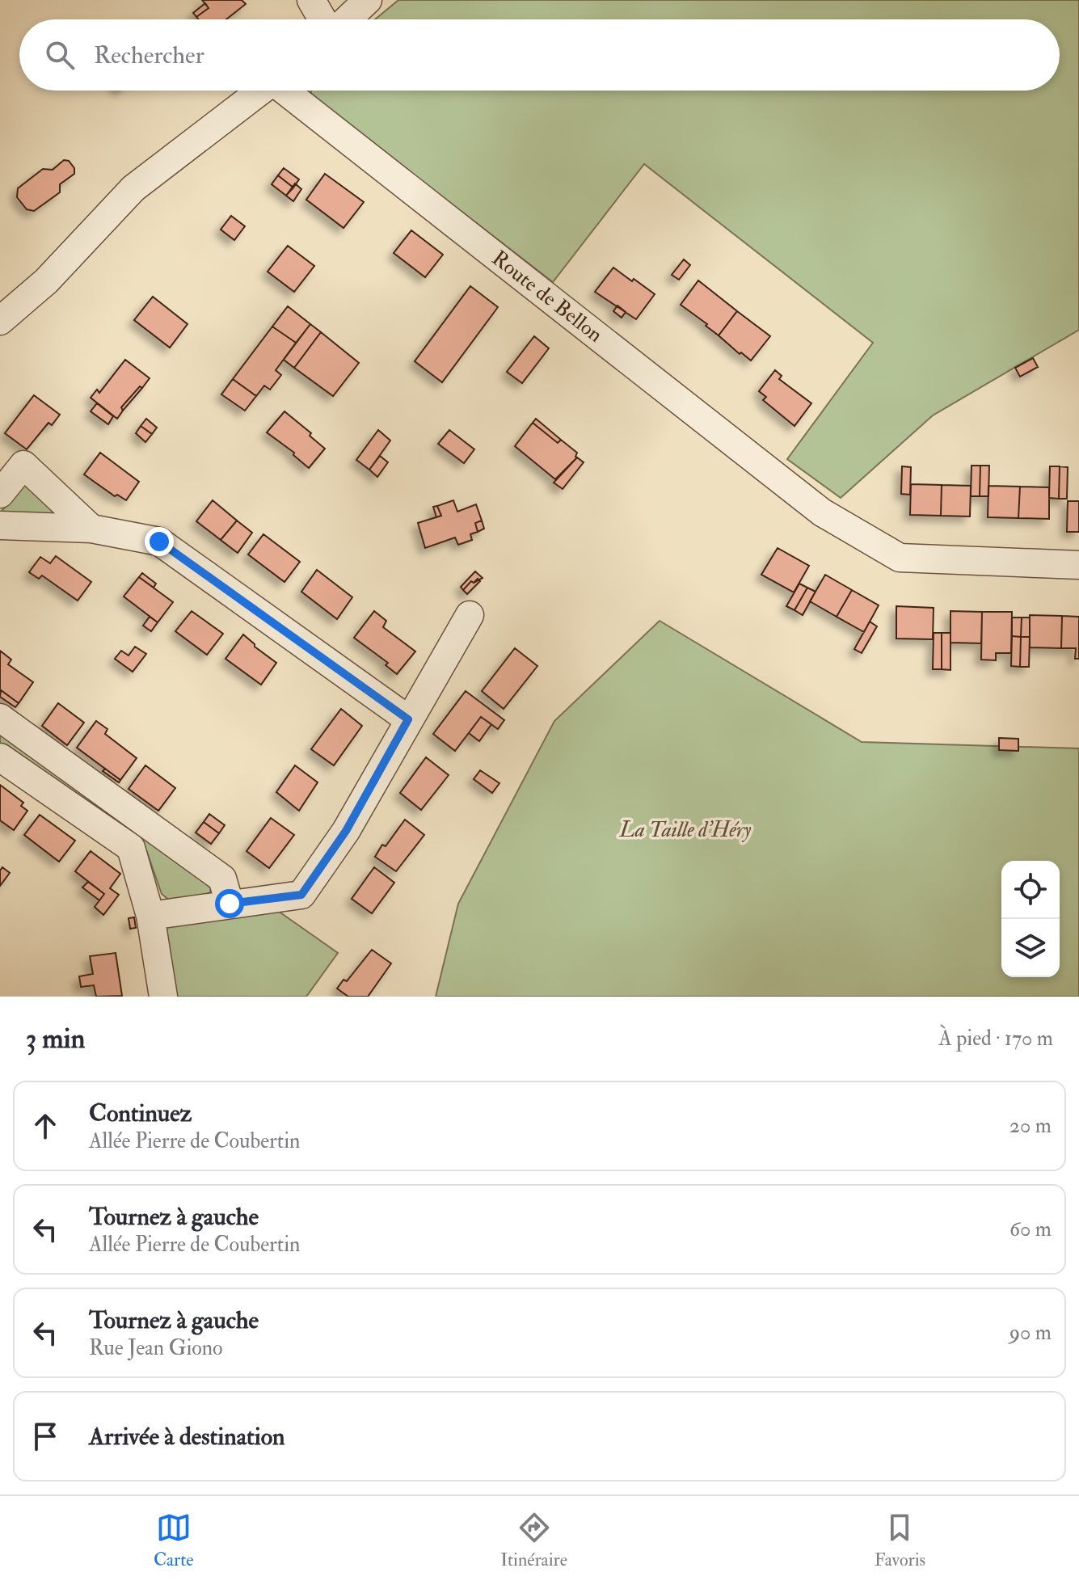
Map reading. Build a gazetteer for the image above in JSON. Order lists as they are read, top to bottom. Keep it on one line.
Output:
{"streets":{"street":["Route de Bellon"]},"parks":["La Taille d'Héry"],"page":{"search":"Rechercher","heading":["3 min","À pied · 170 m"],"list":[["Continuez","Allée Pierre de Coubertin","20 m"],["Tournez à gauche","Allée Pierre de Coubertin","60 m"],["Tournez à gauche","Rue Jean Giono","90 m"],"Arrivée à destination"],"nav":["Carte","Itinéraire","Favoris"]}}
